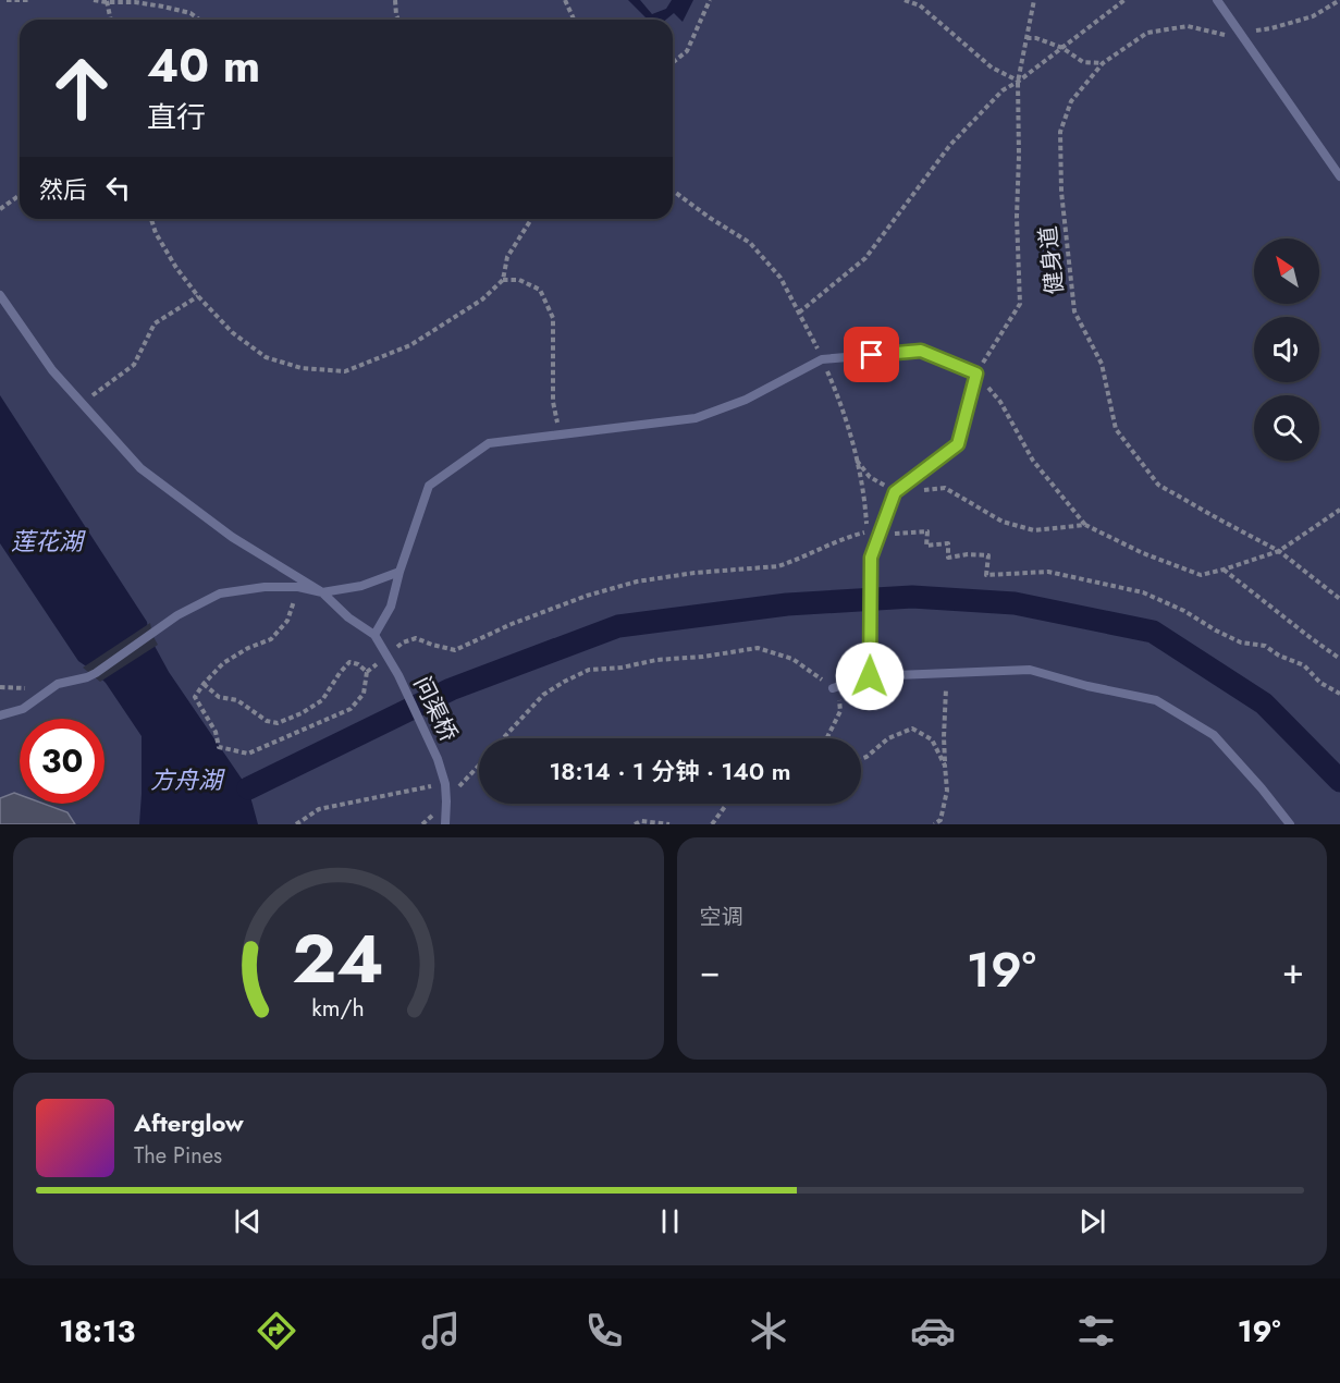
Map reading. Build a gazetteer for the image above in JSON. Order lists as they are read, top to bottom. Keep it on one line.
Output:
{"streets":{"lane":["问渠桥"],"path":["健身道"]},"water":["莲花湖","方舟湖"],"north":"top left","page":{"turn":["40 m","直行"],"then":"然后","limit":"30","trip":"18:14 · 1 分钟 · 140 m","tile":"空调","heat":["−","19°","+"],"song":["Afterglow","The Pines"],"tabs":["18:13","19°"],"gauge":["24","km/h"]}}
